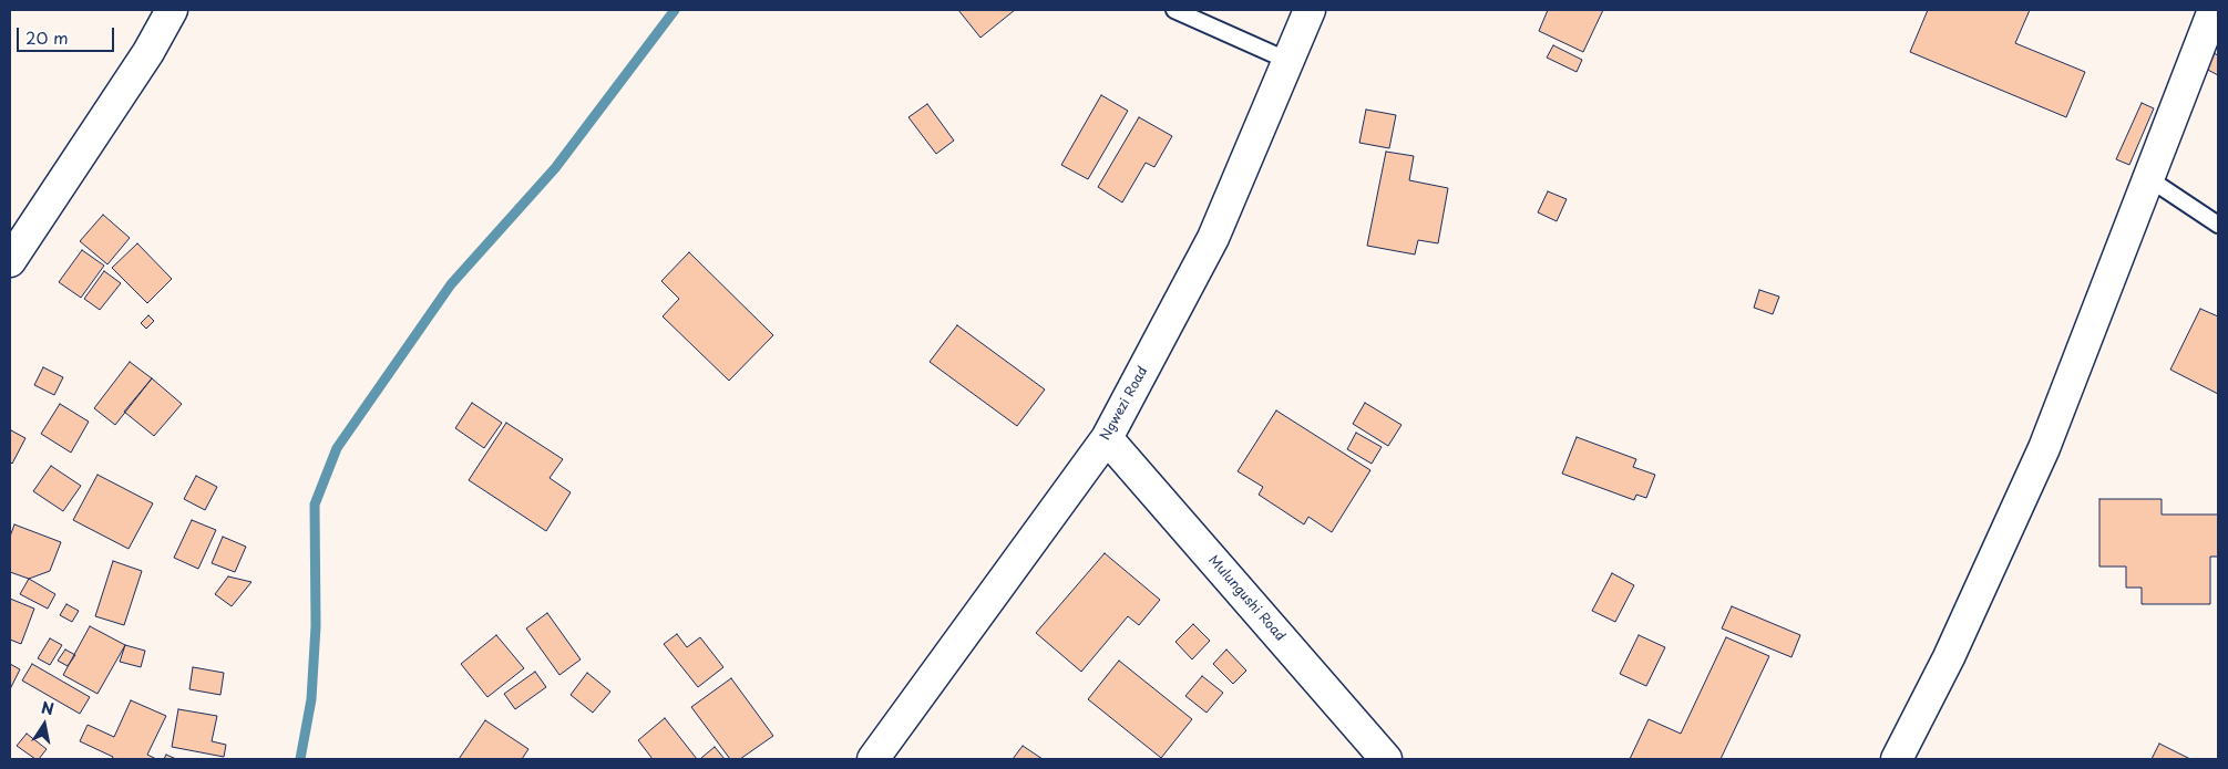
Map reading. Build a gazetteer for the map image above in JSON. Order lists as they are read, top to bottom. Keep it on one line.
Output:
{"streets":{"street":["Ngwezi Road","Mulungushi Road"]},"crossings":[["Ngwezi Road","Mulungushi Road"]],"scale_bar":"20 m","north":"top"}
